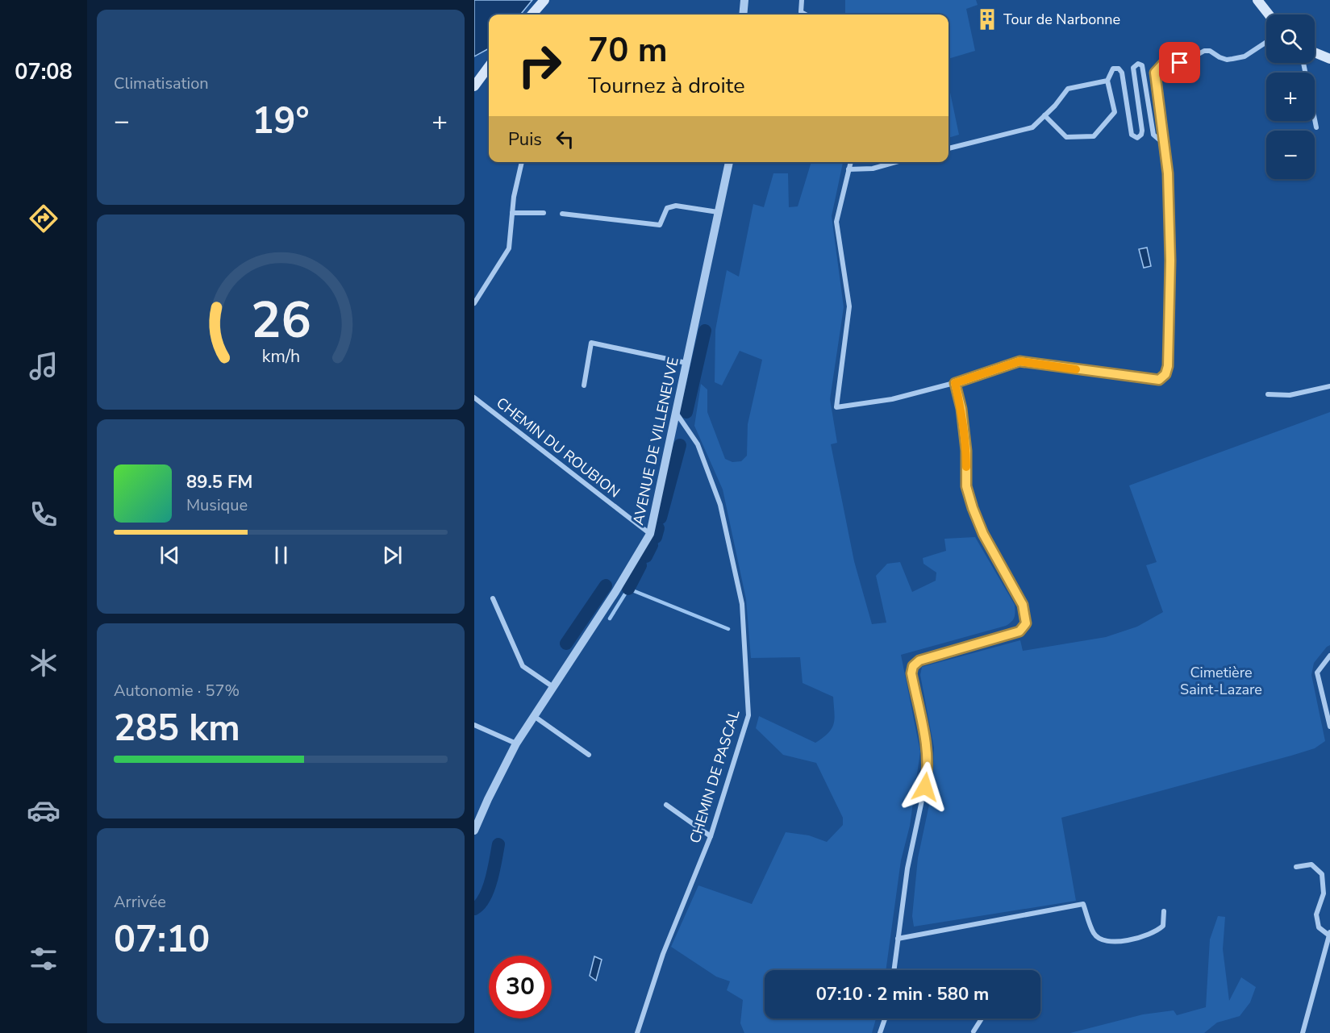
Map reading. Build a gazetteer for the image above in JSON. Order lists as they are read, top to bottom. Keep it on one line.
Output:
{"streets":{"street":["AVENUE DE VILLENEUVE","CHEMIN DU ROUBION","CHEMIN DE PASCAL"]},"crossings":[["AVENUE DE VILLENEUVE","CHEMIN DU ROUBION"],["AVENUE DE VILLENEUVE","CHEMIN DE PASCAL"]],"parks":["Cimetière Saint-Lazare"],"places":{"building":["Tour de Narbonne"]},"page":{"tabs":"07:08","tile":["Climatisation",["Autonomie · 57%","285 km"],["Arrivée","07:10"]],"map_buttons":["+","−"],"turn":["70 m","Tournez à droite"],"heat":["−","19°","+"],"then":"Puis","song":["89.5 FM","Musique"],"limit":"30","trip":"07:10 · 2 min · 580 m","gauge":["26","km/h"]}}
